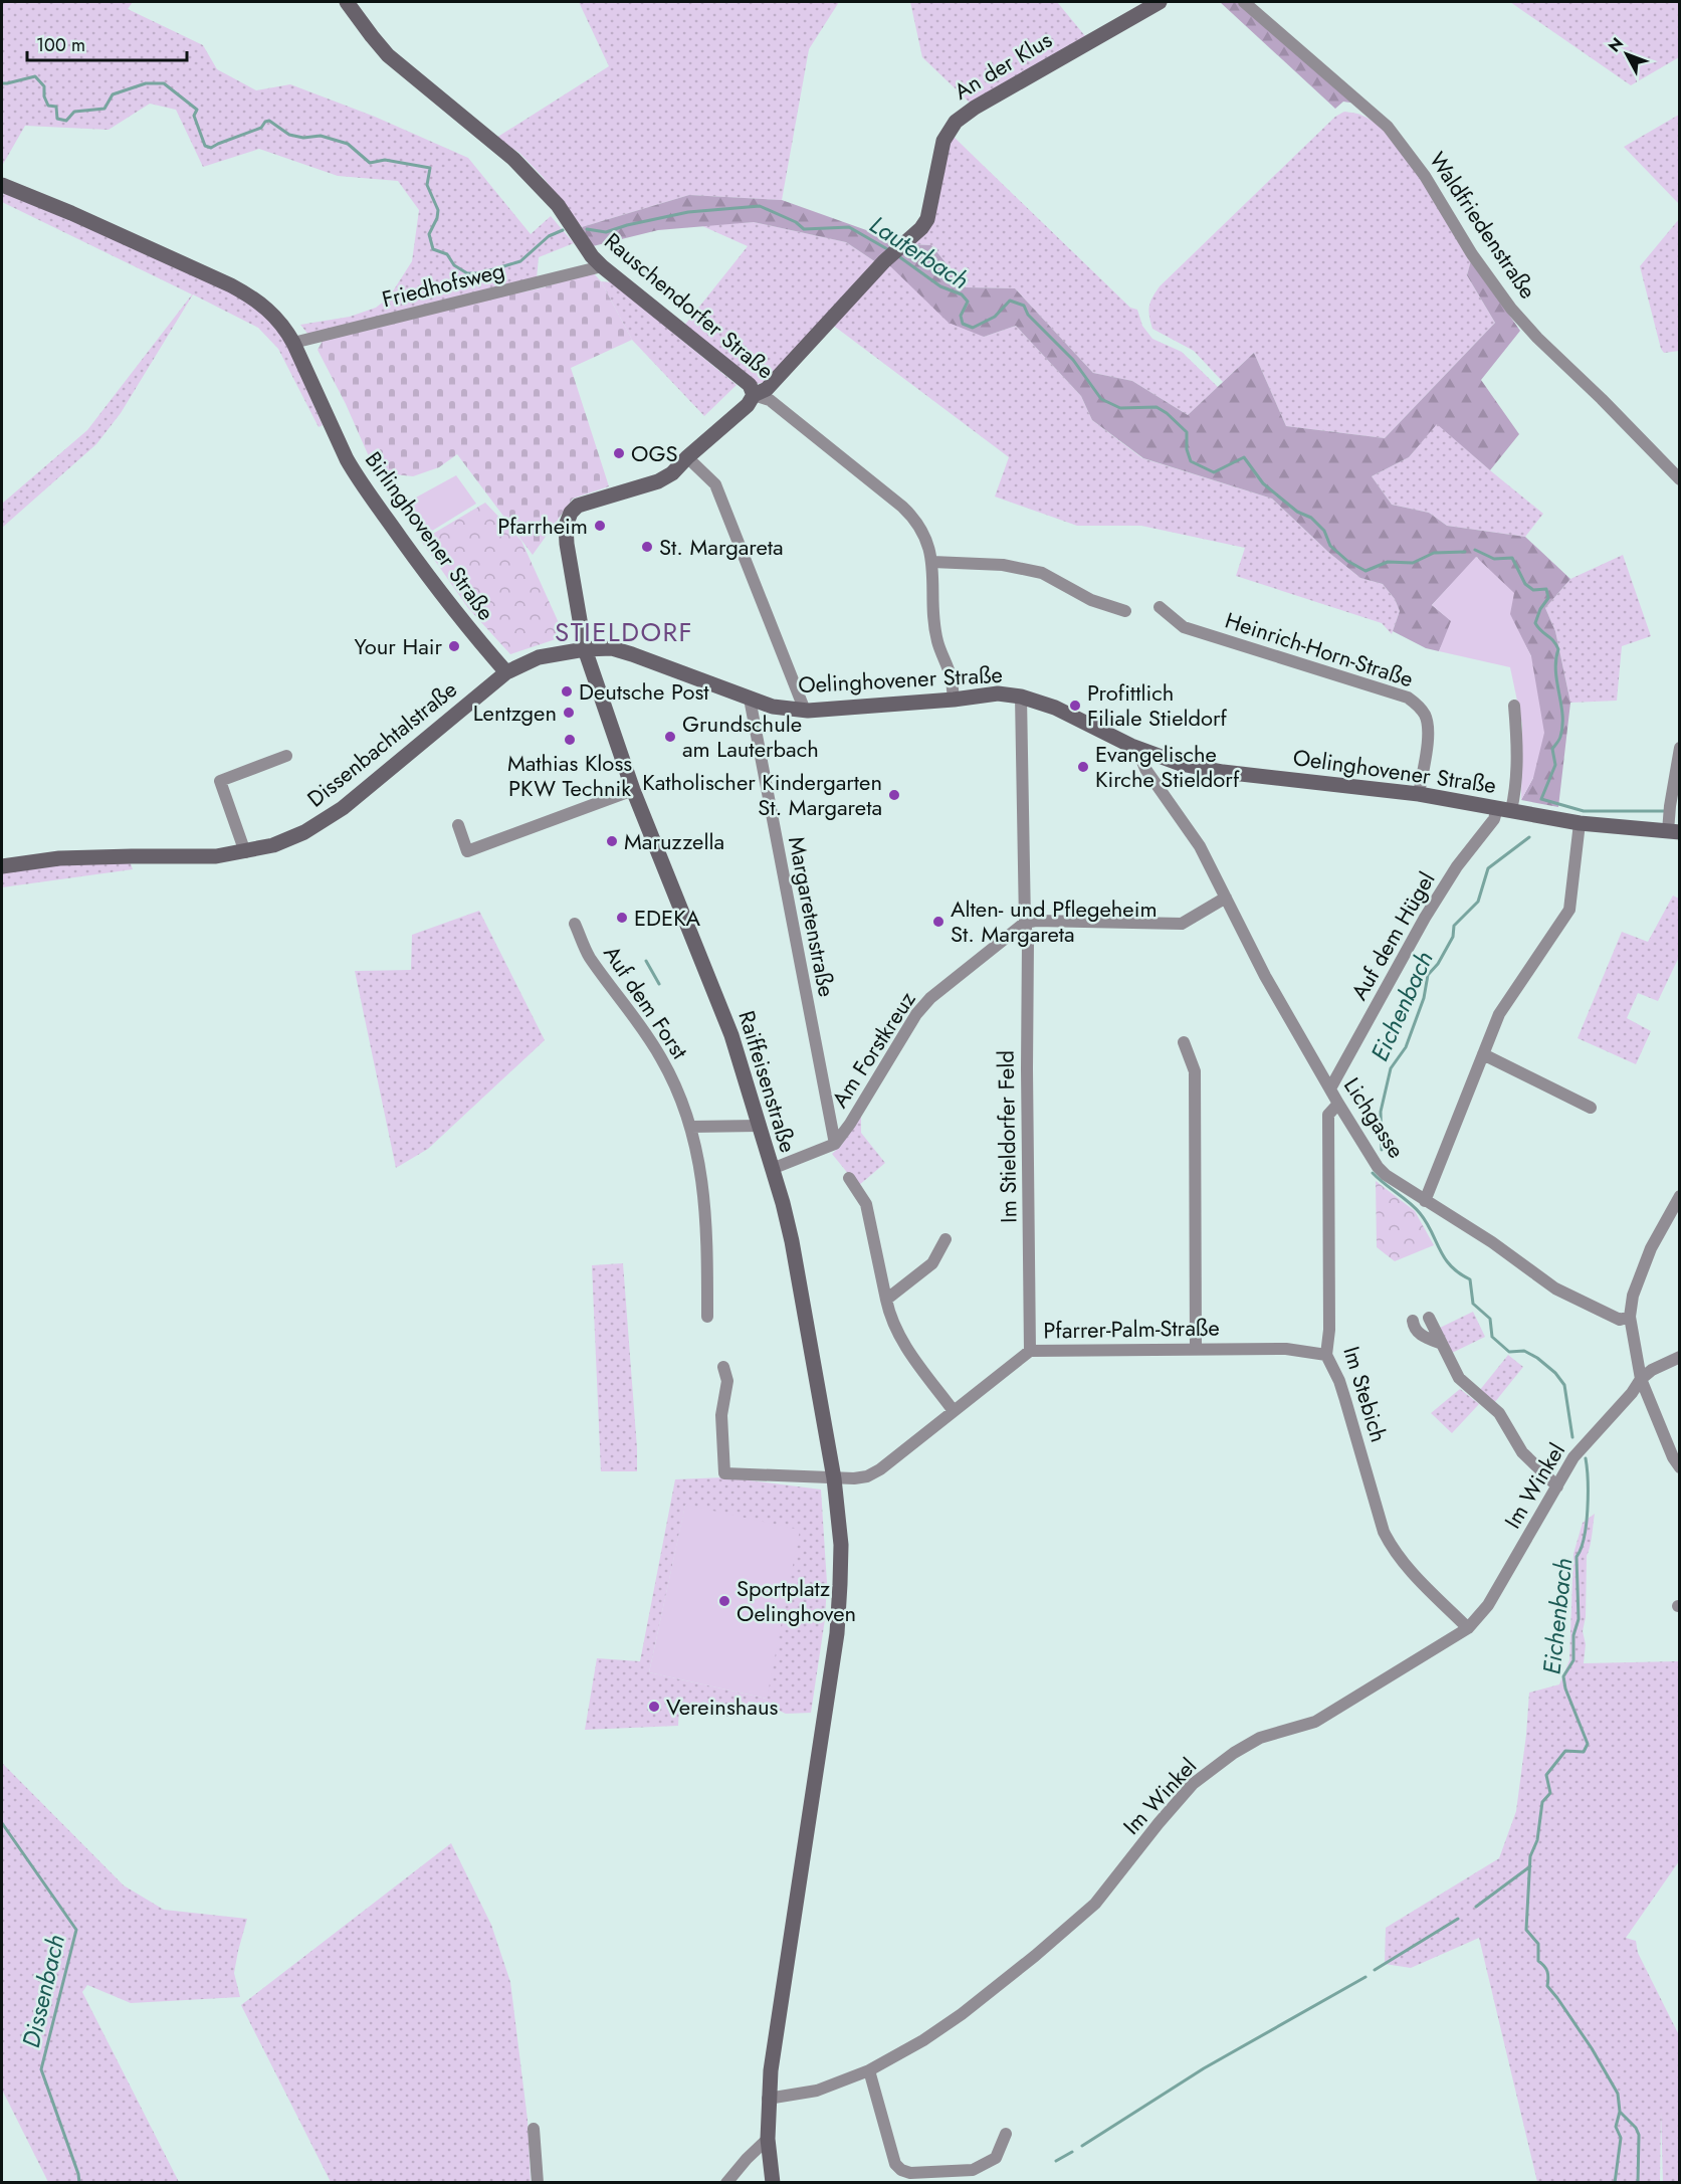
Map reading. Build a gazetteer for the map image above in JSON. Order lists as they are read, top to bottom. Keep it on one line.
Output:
{"streets":{"main road":["An der Klus","Rauschendorfer Straße","Birlinghovener Straße","Oelinghovener Straße","Dissenbachtalstraße","Raiffeisenstraße"],"street":["Waldfriedenstraße","Friedhofsweg","Heinrich-Horn-Straße","Margaretenstraße","Auf dem Hügel","Auf dem Forst","Am Forstkreuz","Lichgasse","Im Stieldorfer Feld","Pfarrer-Palm-Straße","Im Stebich","Im Winkel"]},"crossings":[["An der Klus","Rauschendorfer Straße"],["An der Klus","Raiffeisenstraße"],["Friedhofsweg","Rauschendorfer Straße"],["Friedhofsweg","Birlinghovener Straße"],["Rauschendorfer Straße","Oelinghovener Straße"],["Birlinghovener Straße","Oelinghovener Straße"],["Birlinghovener Straße","Dissenbachtalstraße"],["Heinrich-Horn-Straße","Oelinghovener Straße"],["Oelinghovener Straße","Dissenbachtalstraße"],["Oelinghovener Straße","Margaretenstraße"],["Oelinghovener Straße","Auf dem Hügel"],["Oelinghovener Straße","Raiffeisenstraße"],["Oelinghovener Straße","Lichgasse"],["Margaretenstraße","Am Forstkreuz"],["Auf dem Hügel","Lichgasse"],["Am Forstkreuz","Raiffeisenstraße"],["Am Forstkreuz","Im Stieldorfer Feld"],["Raiffeisenstraße","Pfarrer-Palm-Straße"],["Raiffeisenstraße","Im Winkel"],["Lichgasse","Im Stebich"],["Im Stieldorfer Feld","Pfarrer-Palm-Straße"],["Pfarrer-Palm-Straße","Im Stebich"],["Im Stebich","Im Winkel"]],"districts":["STIELDORF"],"water":["Lauterbach","Eichenbach","Dissenbach"],"places":["OGS","Pfarrheim","St. Margareta","Your Hair","Deutsche Post","Profittlich Filiale Stieldorf","Lentzgen","Grundschule am Lauterbach","Mathias Kloss PKW Technik","Evangelische Kirche Stieldorf","Katholischer Kindergarten St. Margareta","Maruzzella","EDEKA","Alten- und Pflegeheim St. Margareta","Sportplatz Oelinghoven","Vereinshaus"],"scale_bar":"100 m","north":"top left"}
